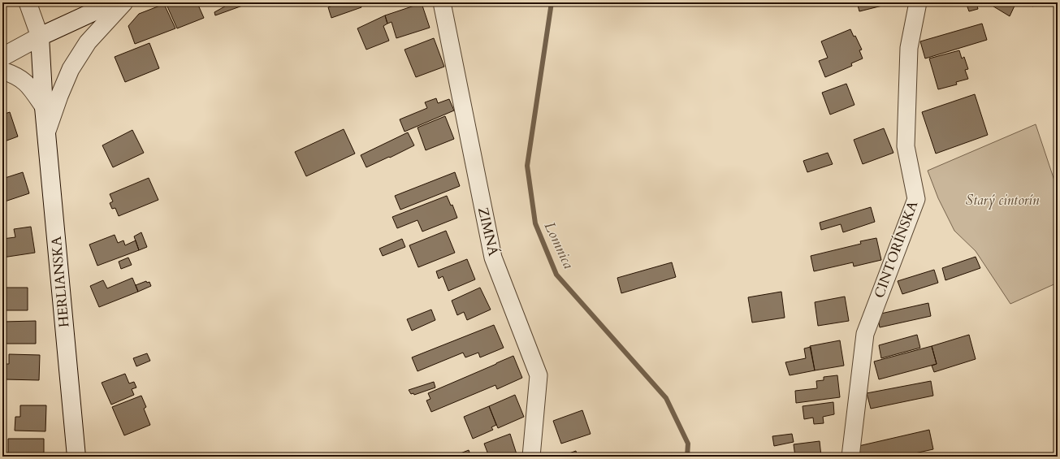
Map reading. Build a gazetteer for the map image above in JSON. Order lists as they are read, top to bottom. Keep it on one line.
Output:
{"streets":{"main road":["HERLIANSKA"],"street":["ZIMNÁ","CINTORÍNSKA"]},"water":["Lomnica"],"parks":["Starý cintorín"]}
